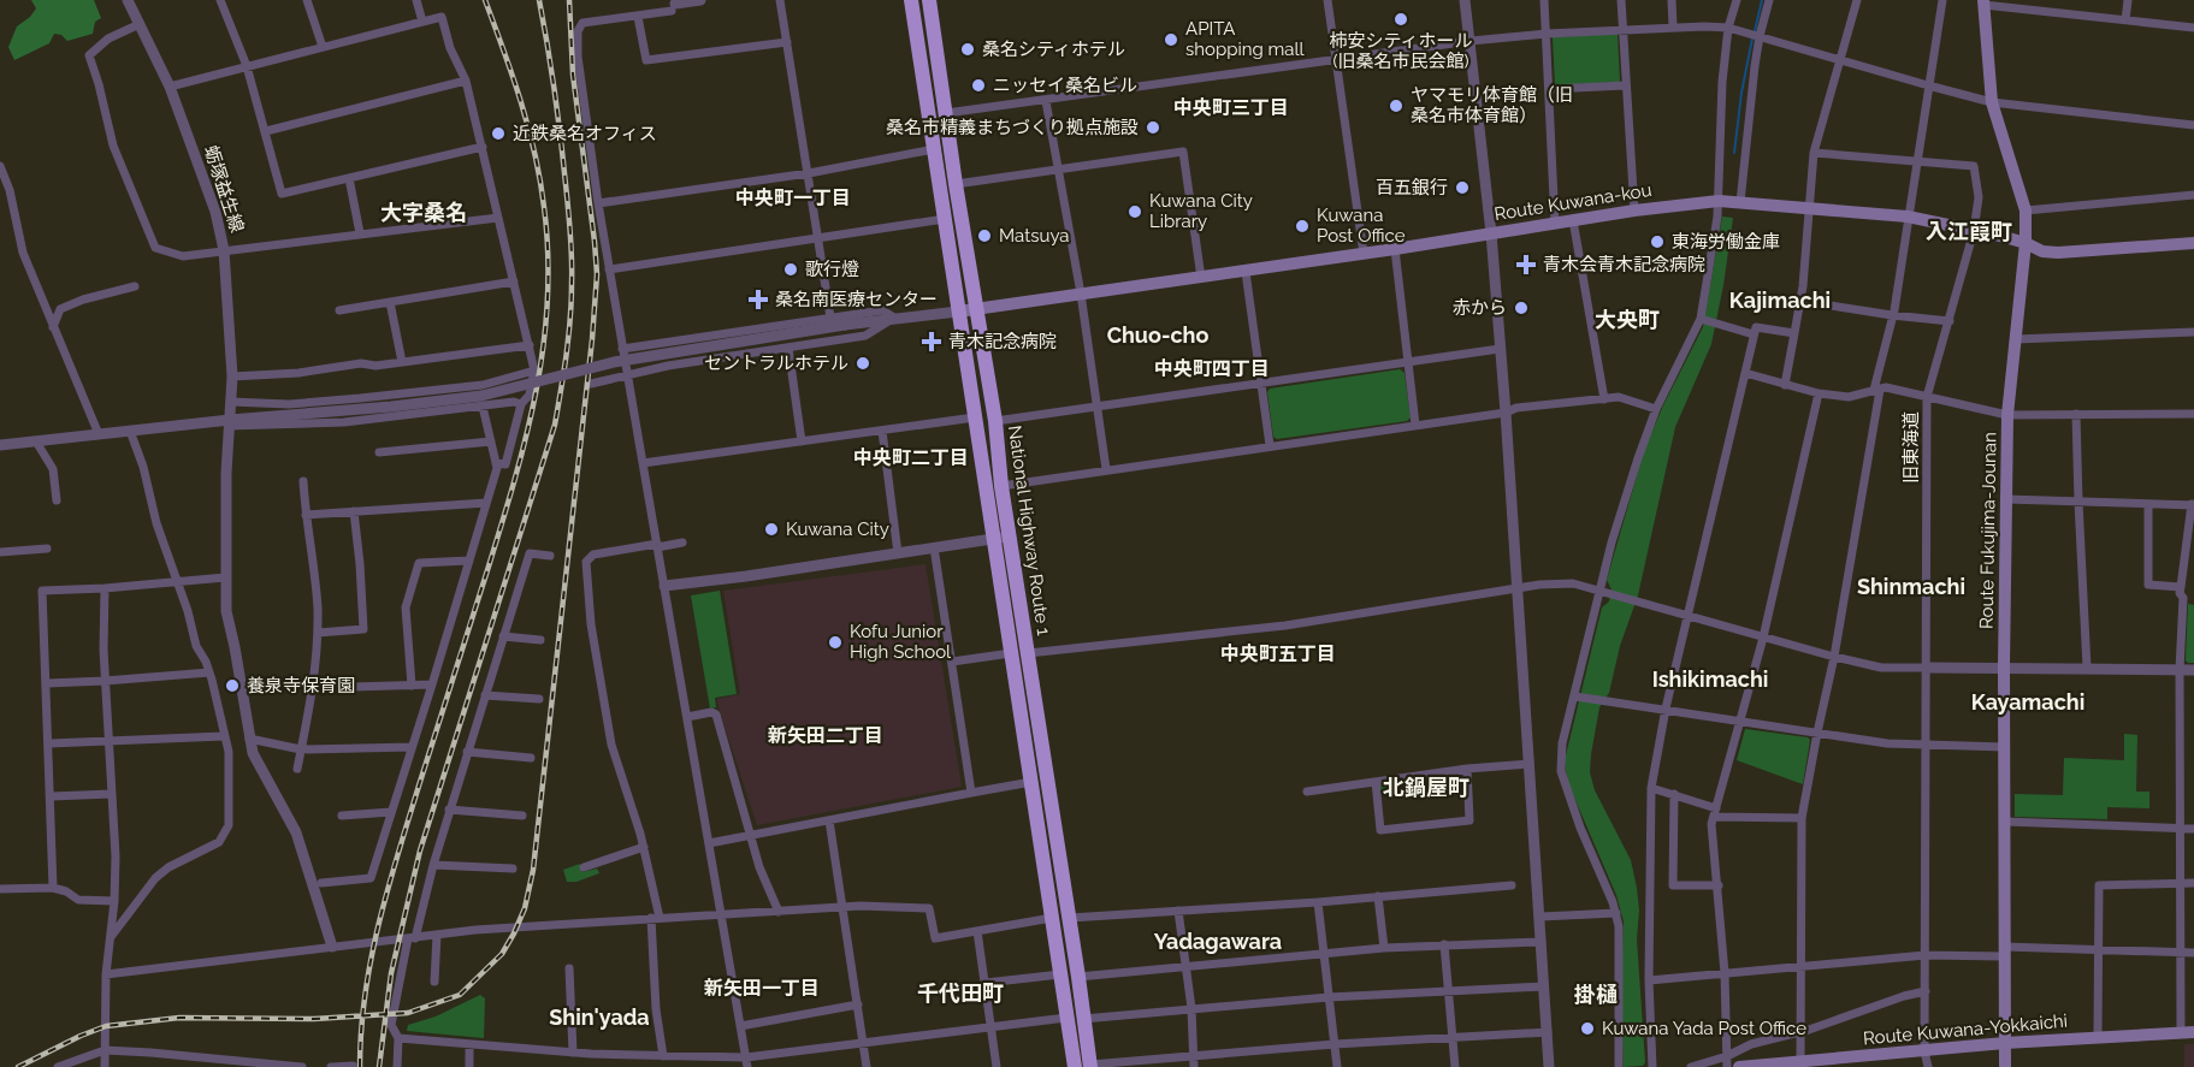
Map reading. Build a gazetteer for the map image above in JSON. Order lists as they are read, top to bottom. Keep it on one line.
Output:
{"streets":{"highway":["National Highway Route 1"],"main road":["Route Kuwana-kou","Route Fukujima-Jounan","Route Kuwana-Yokkaichi"],"street":["蛎塚益生線","旧東海道"]},"crossings":[["Route Kuwana-kou","National Highway Route 1"],["Route Kuwana-kou","Route Fukujima-Jounan"],["旧東海道","Route Kuwana-Yokkaichi"],["Route Fukujima-Jounan","Route Kuwana-Yokkaichi"]],"districts":["中央町三丁目","中央町一丁目","大字桑名","入江葭町","Kajimachi","大央町","Chuo-cho","中央町四丁目","中央町二丁目","Shinmachi","中央町五丁目","Ishikimachi","Kayamachi","新矢田二丁目","北鍋屋町","Yadagawara","新矢田一丁目","千代田町","掛樋","Shin'yada"],"places":{"other":["柿安シティホール (旧桑名市民会館)","APITA shopping mall","桑名シティホテル","ニッセイ桑名ビル","ヤマモリ体育館（旧 桑名市体育館）","桑名市精義まちづくり拠点施設","近鉄桑名オフィス","百五銀行","Kuwana City Library","Kuwana Post Office","Matsuya","東海労働金庫","歌行燈","赤から","セントラルホテル","Kuwana City","Kofu Junior High School","養泉寺保育園","Kuwana Yada Post Office"],"health":["青木会青木記念病院","桑名南医療センター","青木記念病院"]}}
